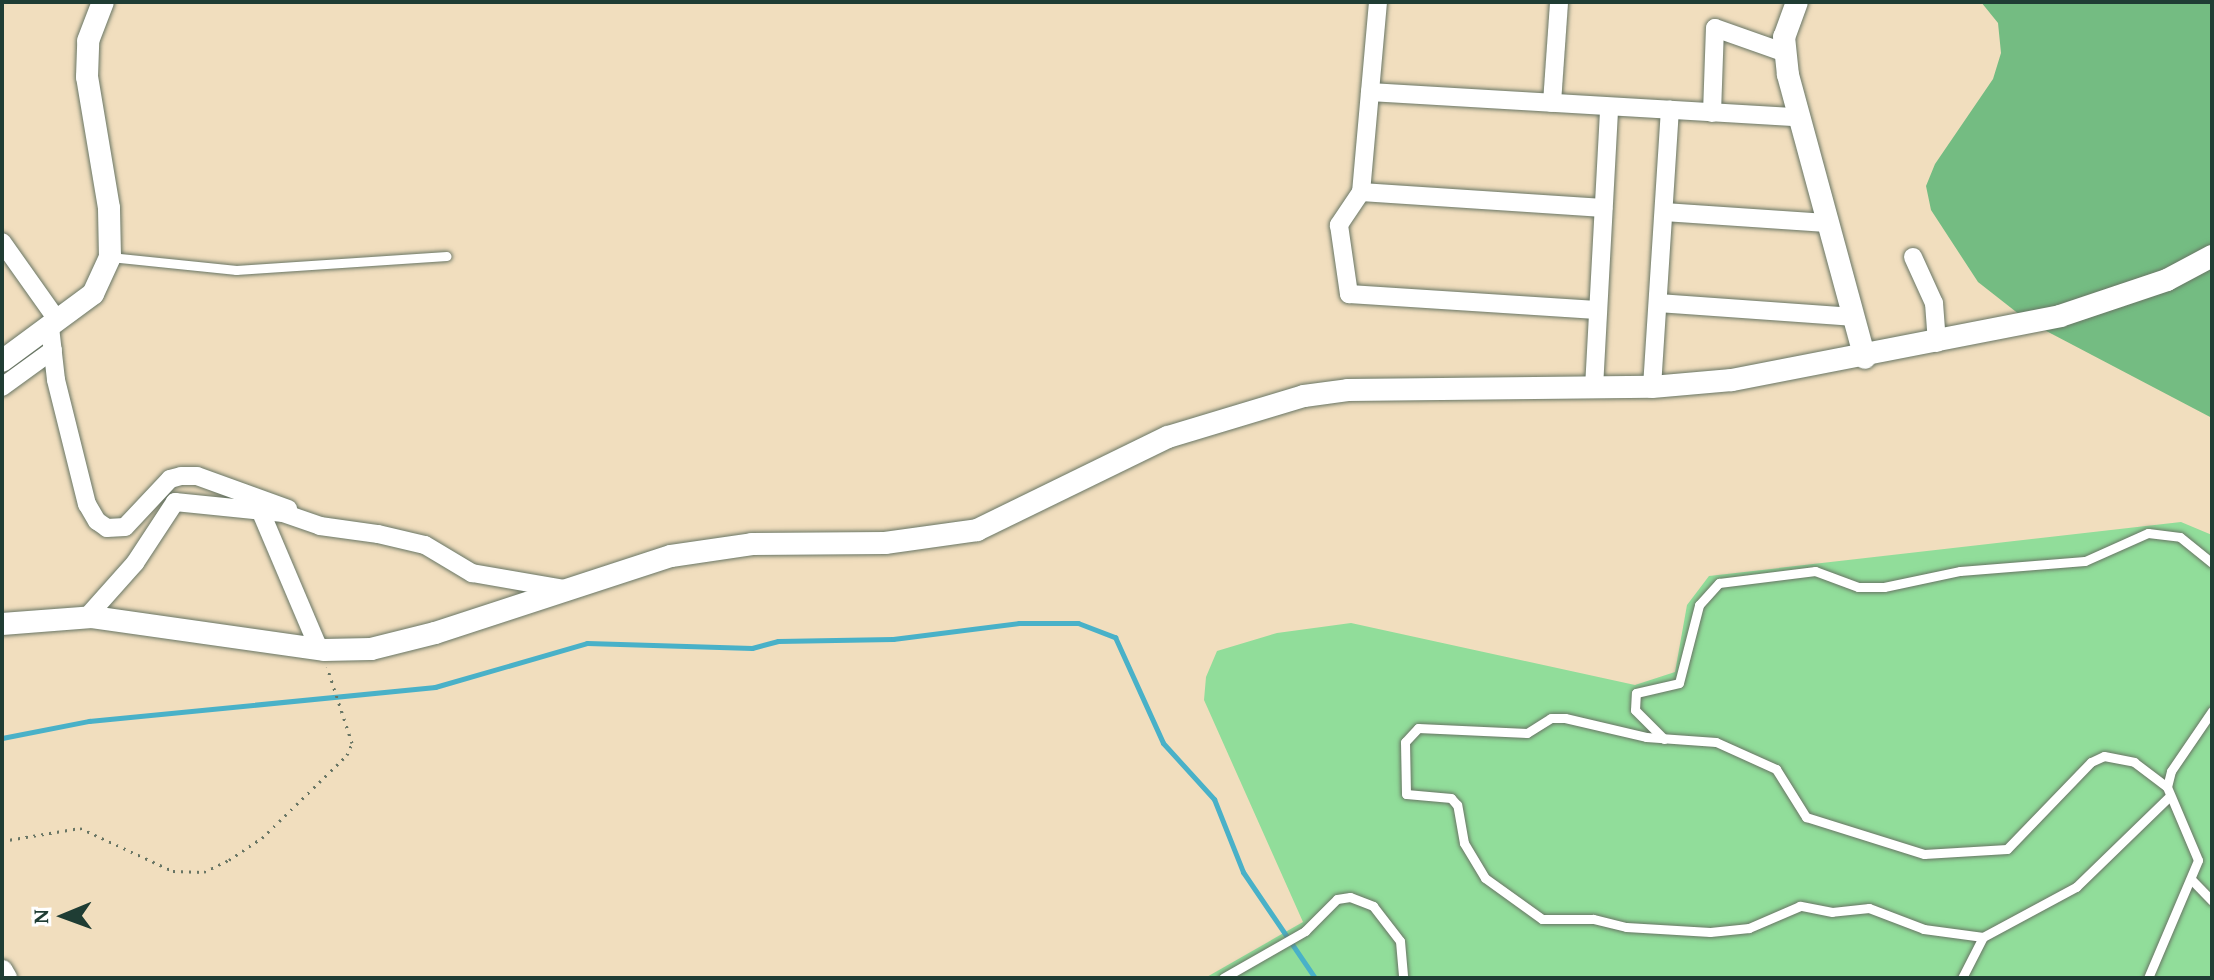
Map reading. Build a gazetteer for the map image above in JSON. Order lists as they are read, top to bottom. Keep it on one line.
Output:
{"north":"left"}
